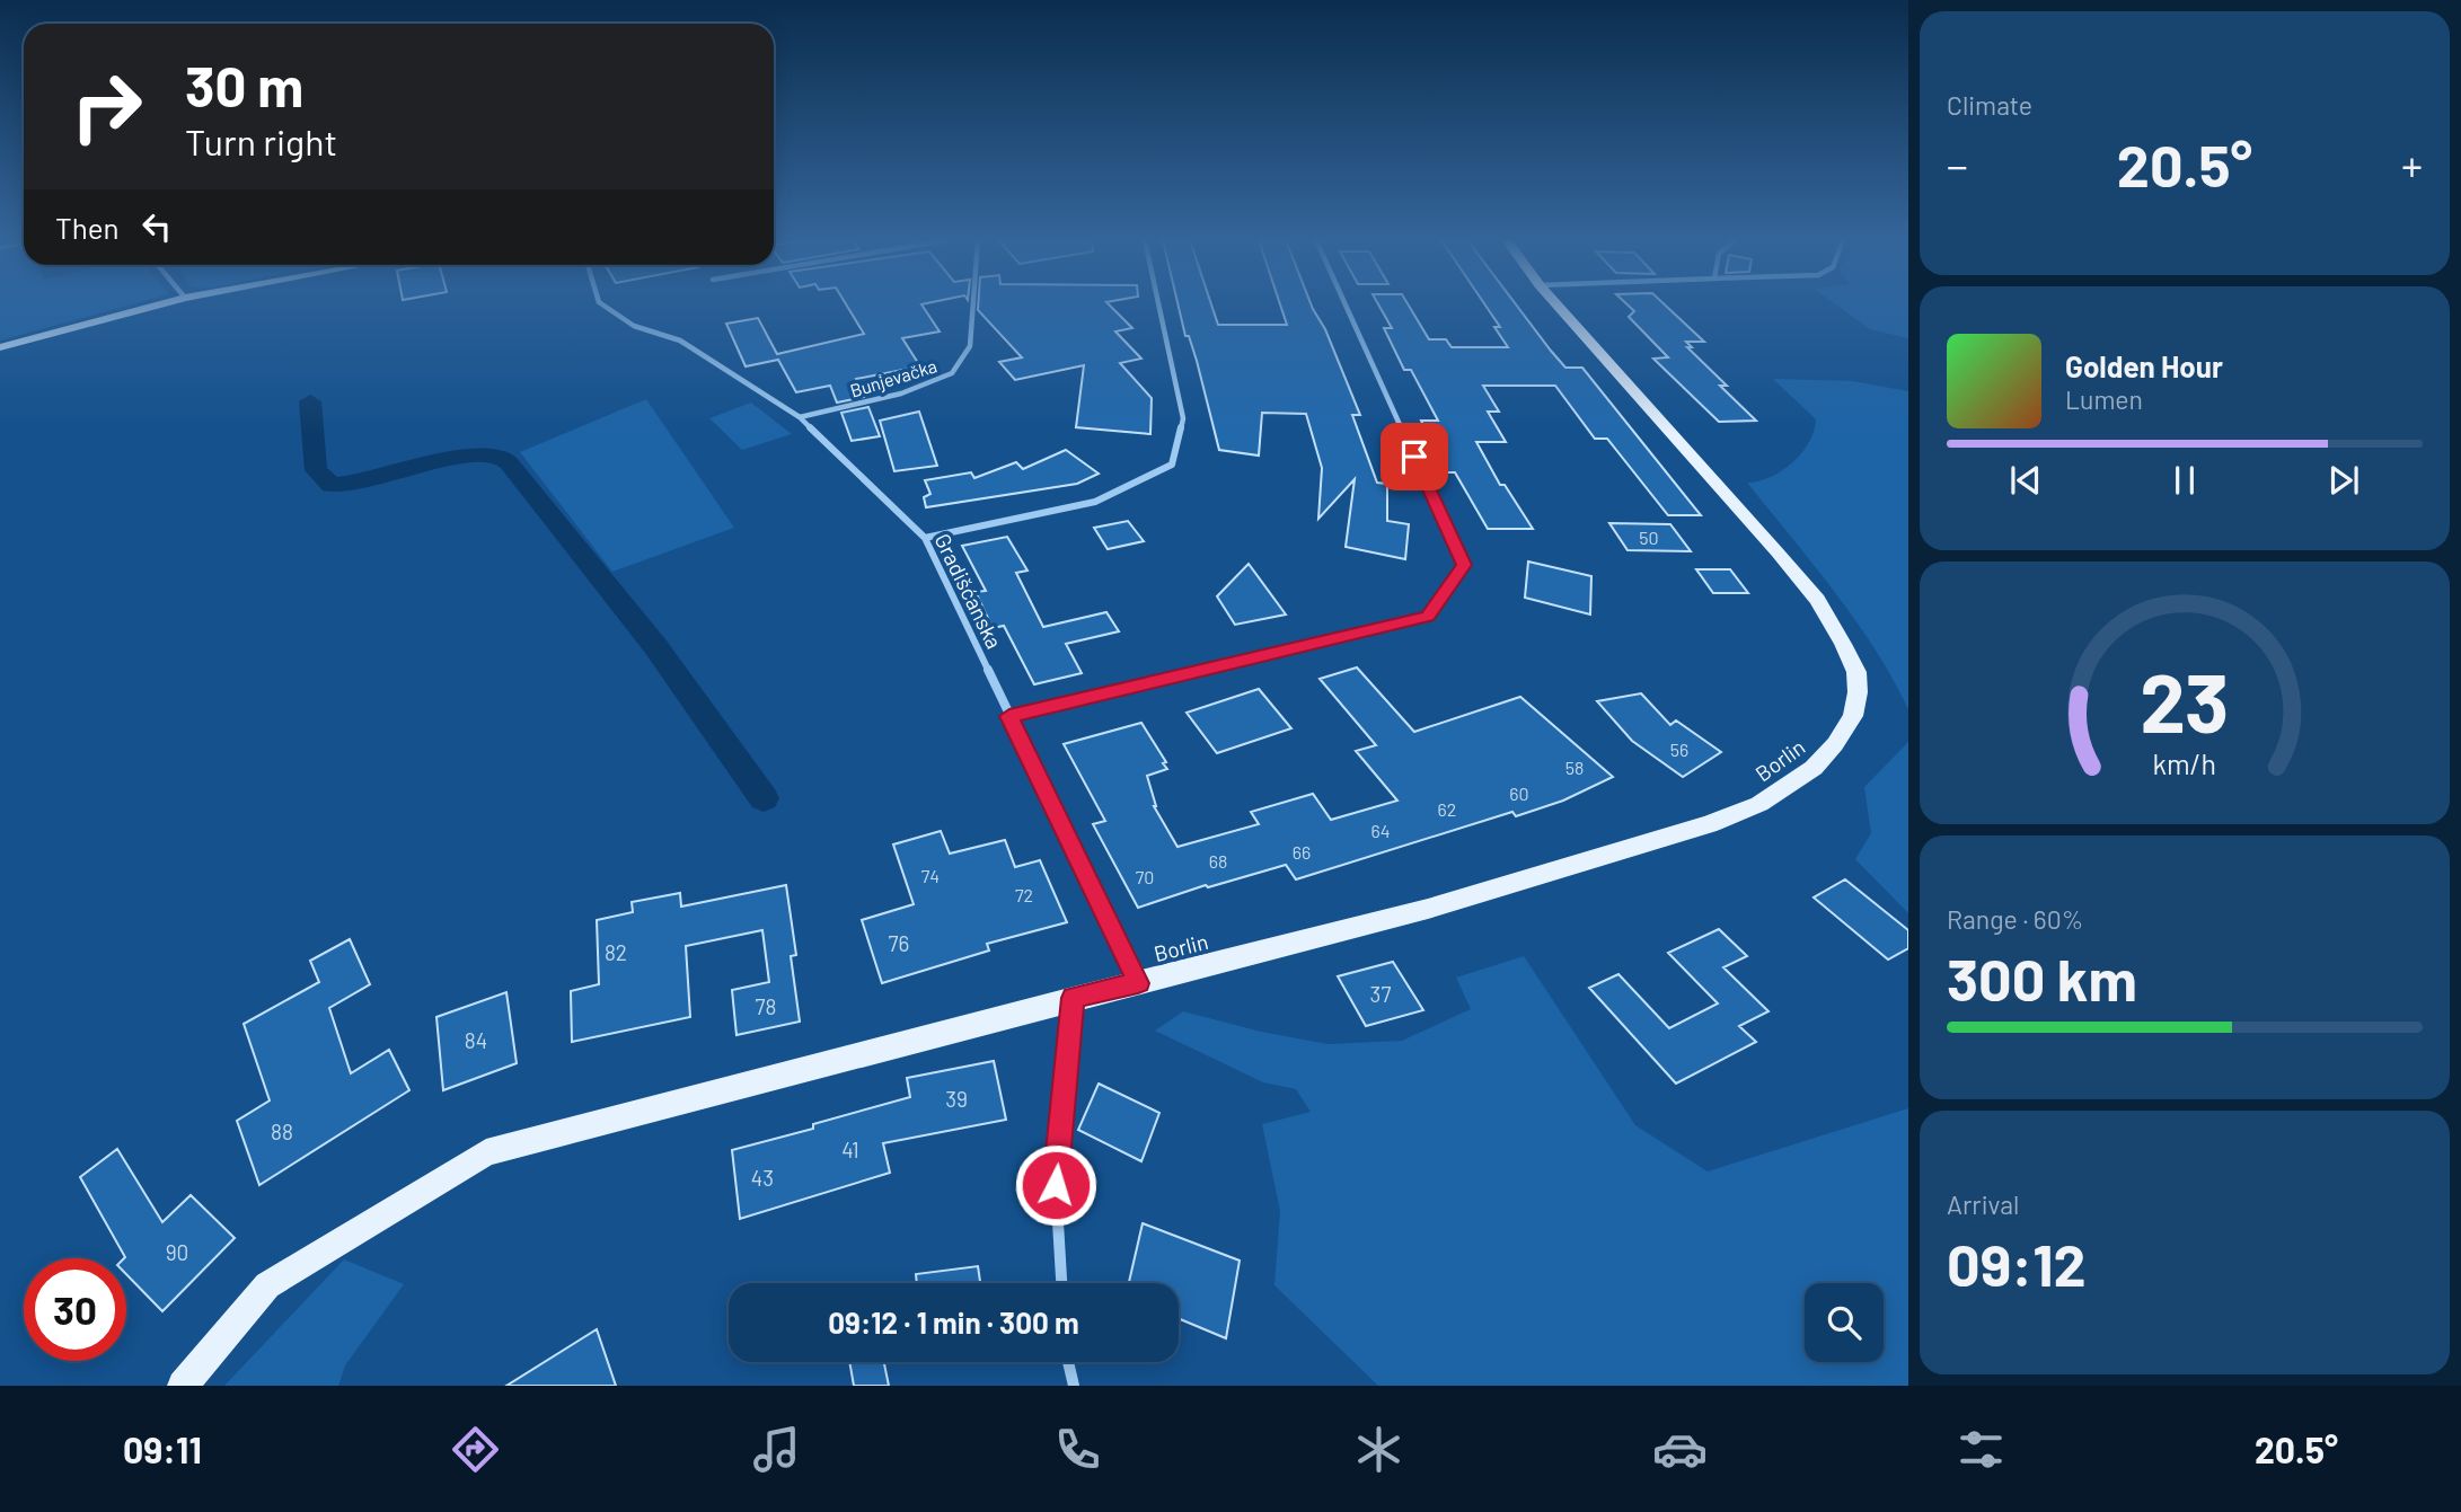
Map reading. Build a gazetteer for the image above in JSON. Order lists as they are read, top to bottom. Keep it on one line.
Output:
{"streets":{"main road":["Borlin"],"street":["Bunjevačka","Gradišćanska"]},"crossings":[["Bunjevačka","Gradišćanska"],["Gradišćanska","Borlin"]],"house_numbers":["50","56","58","60","62","64","66","68","74","70","72","76","82","37","78","84","39","88","41","43","90"],"page":{"tile":["Climate",["Range · 60%","300 km"],["Arrival","09:12"]],"turn":["30 m","Turn right"],"heat":["−","20.5°","+"],"then":"Then","song":["Golden Hour","Lumen"],"limit":"30","trip":"09:12 · 1 min · 300 m","tabs":["09:11","20.5°"],"gauge":["23","km/h"]}}
